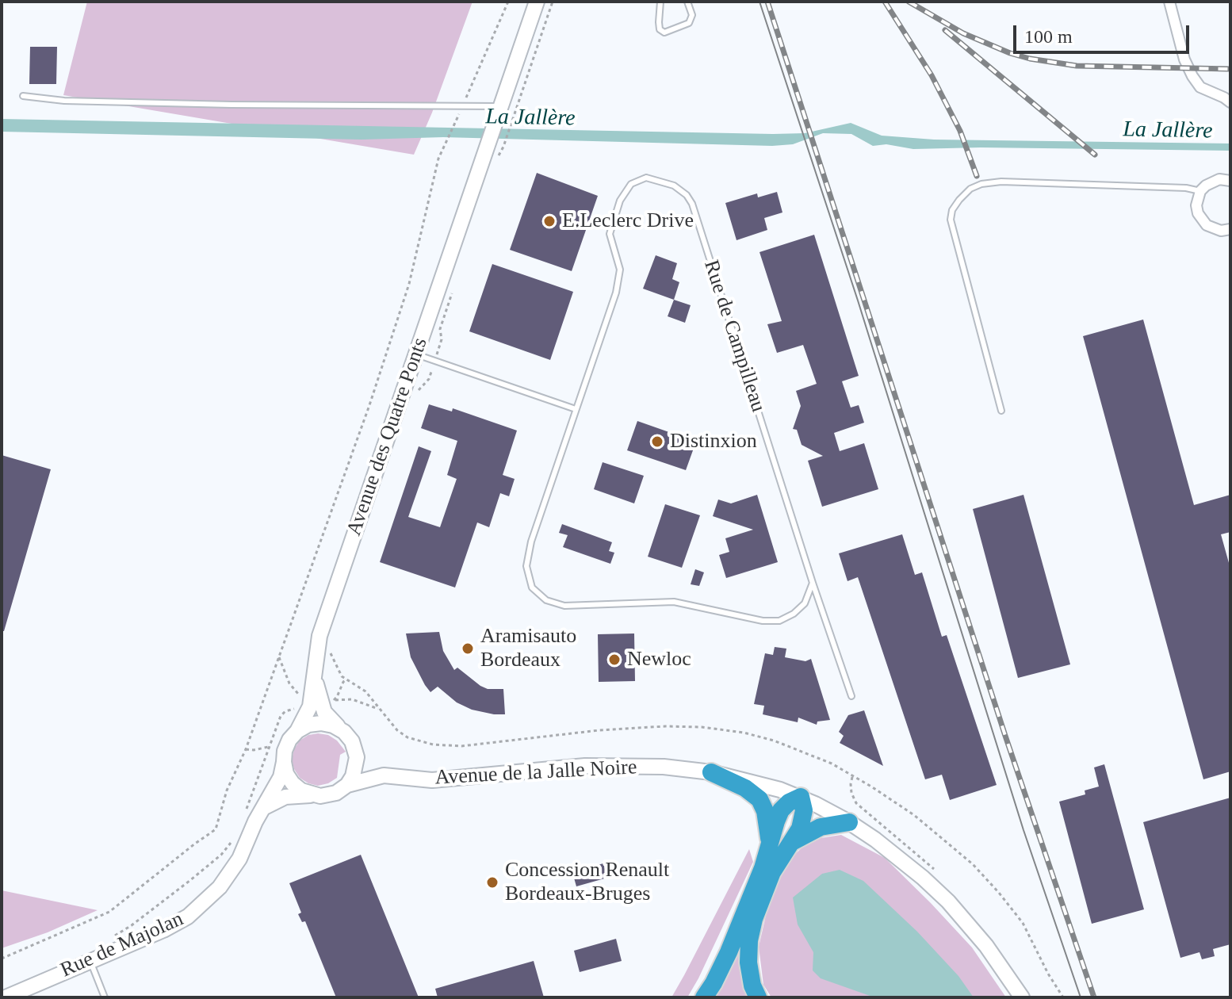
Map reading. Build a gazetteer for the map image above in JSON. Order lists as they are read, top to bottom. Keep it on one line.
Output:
{"streets":{"main road":["Avenue des Quatre Ponts","Avenue de la Jalle Noire","Rue de Majolan"],"lane":["Rue de Campilleau"]},"crossings":[["Avenue des Quatre Ponts","Avenue de la Jalle Noire"],["Avenue des Quatre Ponts","Rue de Majolan"],["Avenue de la Jalle Noire","Rue de Majolan"]],"water":["La Jallère"],"places":["E.Leclerc Drive","Distinxion","Aramisauto Bordeaux","Newloc","Concession Renault Bordeaux-Bruges"],"scale_bar":"100 m"}
